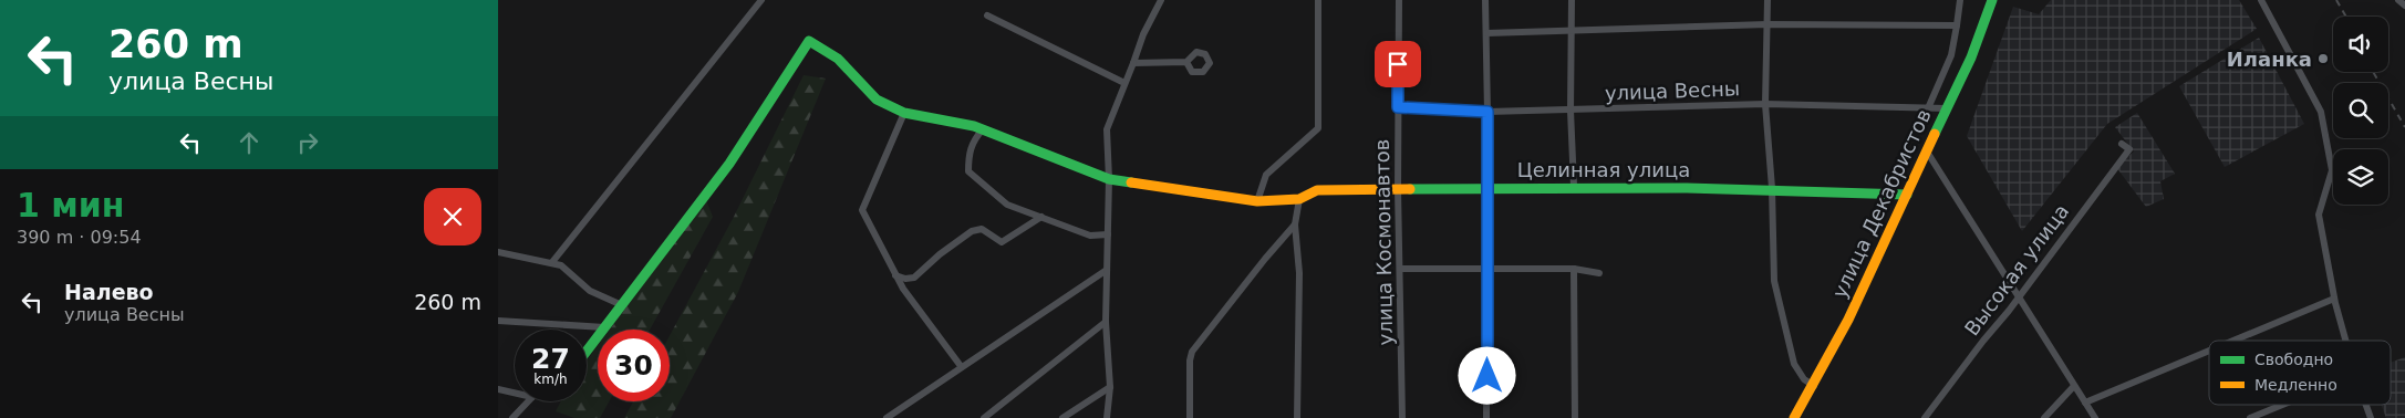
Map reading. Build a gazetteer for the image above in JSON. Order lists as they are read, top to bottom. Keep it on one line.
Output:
{"streets":{"street":["улица Весны","Целинная улица","улица Декабристов","улица Космонавтов","Высокая улица"]},"crossings":[["улица Весны","улица Декабристов"],["улица Весны","улица Космонавтов"],["Целинная улица","улица Декабристов"],["Целинная улица","улица Космонавтов"]],"places":["Иланка"],"legend":["Свободно","Медленно"],"page":{"turn":["260 m","улица Весны"],"heading":["1 мин","390 m · 09:54"],"list":[{"name":"Налево","note":"улица Весны","value":"260 m"}],"speed":"27 km/h","limit":"30"}}
